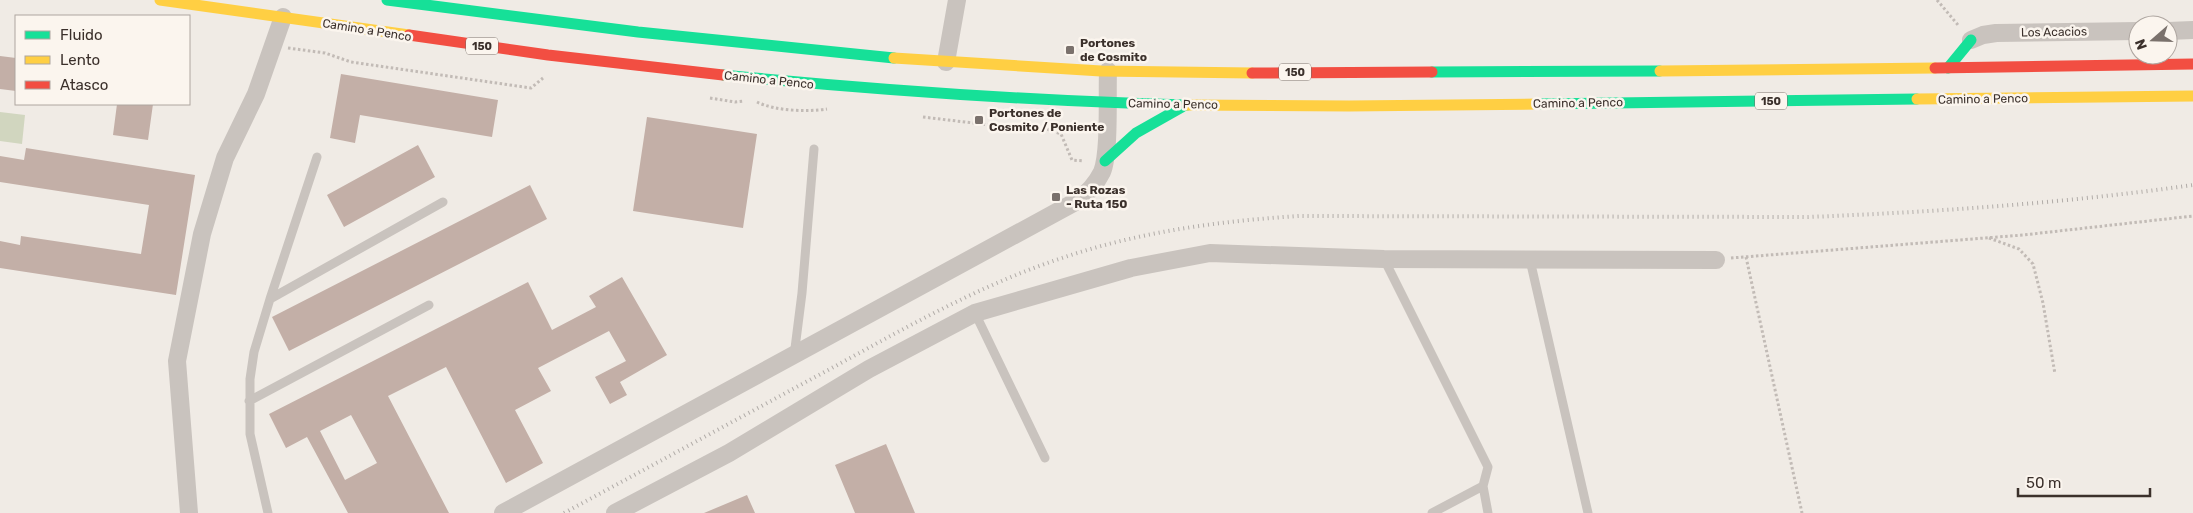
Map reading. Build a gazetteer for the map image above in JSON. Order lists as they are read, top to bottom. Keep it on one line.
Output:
{"streets":{"highway":["Camino a Penco","150"],"street":["Los Acacios"]},"places":{"transit":["Portones de Cosmito","Portones de Cosmito / Poniente","Las Rozas - Ruta 150"]},"legend":["Fluido","Lento","Atasco"],"scale_bar":"50 m","north":"left"}
